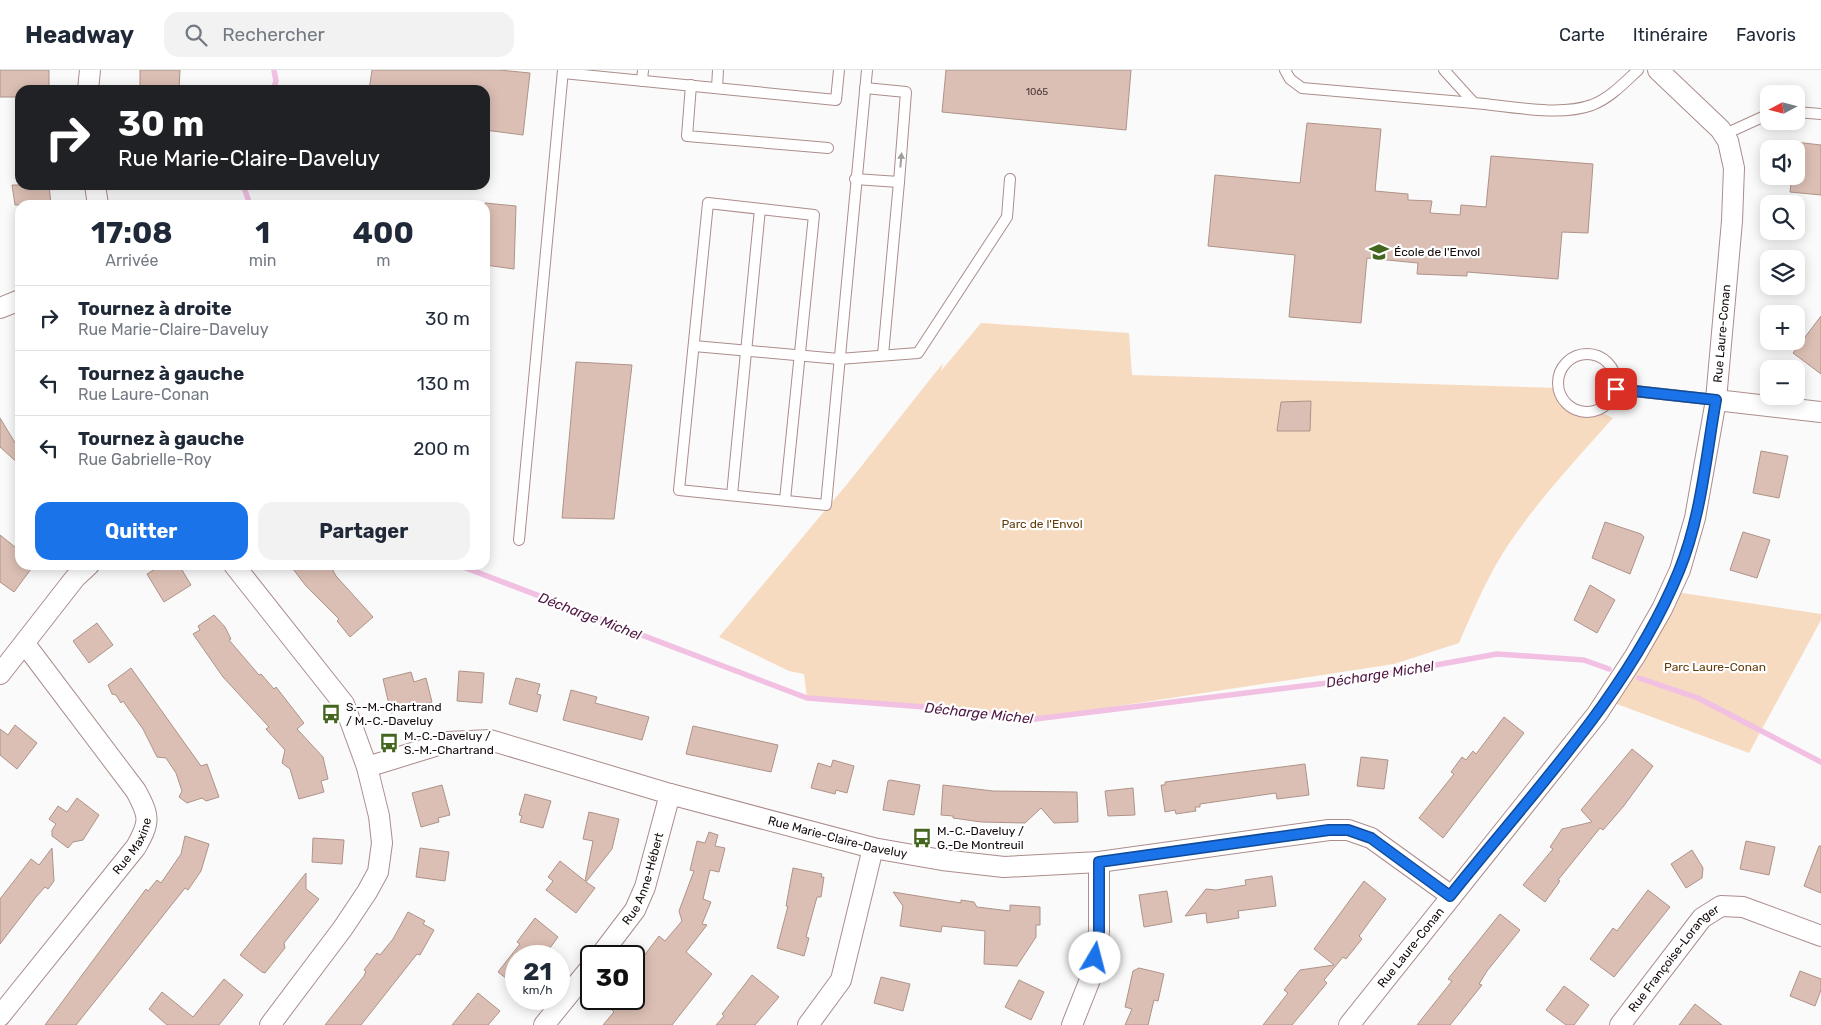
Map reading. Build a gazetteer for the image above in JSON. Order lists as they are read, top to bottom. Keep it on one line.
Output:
{"streets":{"street":["Rue Laure-Conan","Rue Marie-Claire-Daveluy","Rue Maxine","Rue Anne-Hébert","Rue Françoise-Loranger"]},"crossings":[["Rue Laure-Conan","Rue Marie-Claire-Daveluy"],["Rue Marie-Claire-Daveluy","Rue Anne-Hébert"]],"water":["Décharge Michel"],"parks":["Parc de l'Envol","Parc Laure-Conan"],"places":{"school or university":["École de l'Envol"],"bus stop":["S.--M.-Chartrand / M.-C.-Daveluy","M.-C.-Daveluy / S.-M.-Chartrand","M.-C.-Daveluy / G.-De Montreuil"]},"house_numbers":["1065"],"north":"left","page":{"header":"Headway","search":"Rechercher","nav":["Carte","Itinéraire","Favoris"],"map_buttons":["+","−"],"turn":["30 m","Rue Marie-Claire-Daveluy"],"eta":["17:08","Arrivée","1","min","400","m"],"list":[{"name":"Tournez à droite","note":"Rue Marie-Claire-Daveluy","value":"30 m"},{"name":"Tournez à gauche","note":"Rue Laure-Conan","value":"130 m"},{"name":"Tournez à gauche","note":"Rue Gabrielle-Roy","value":"200 m"}],"buttons":["Quitter","Partager"],"speed":"21 km/h","limit":"30"}}
